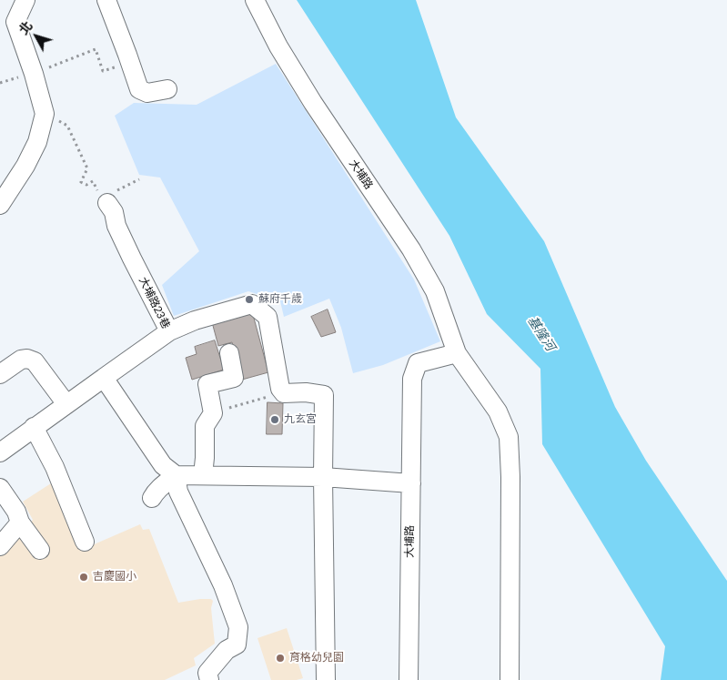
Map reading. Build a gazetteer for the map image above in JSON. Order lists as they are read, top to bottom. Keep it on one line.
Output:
{"streets":{"street":["大埔路","大埔路23巷"]},"water":["基隆河"],"places":["蘇府千歲","九玄宮","吉慶國小","育格幼兒園"],"north":"top left"}
